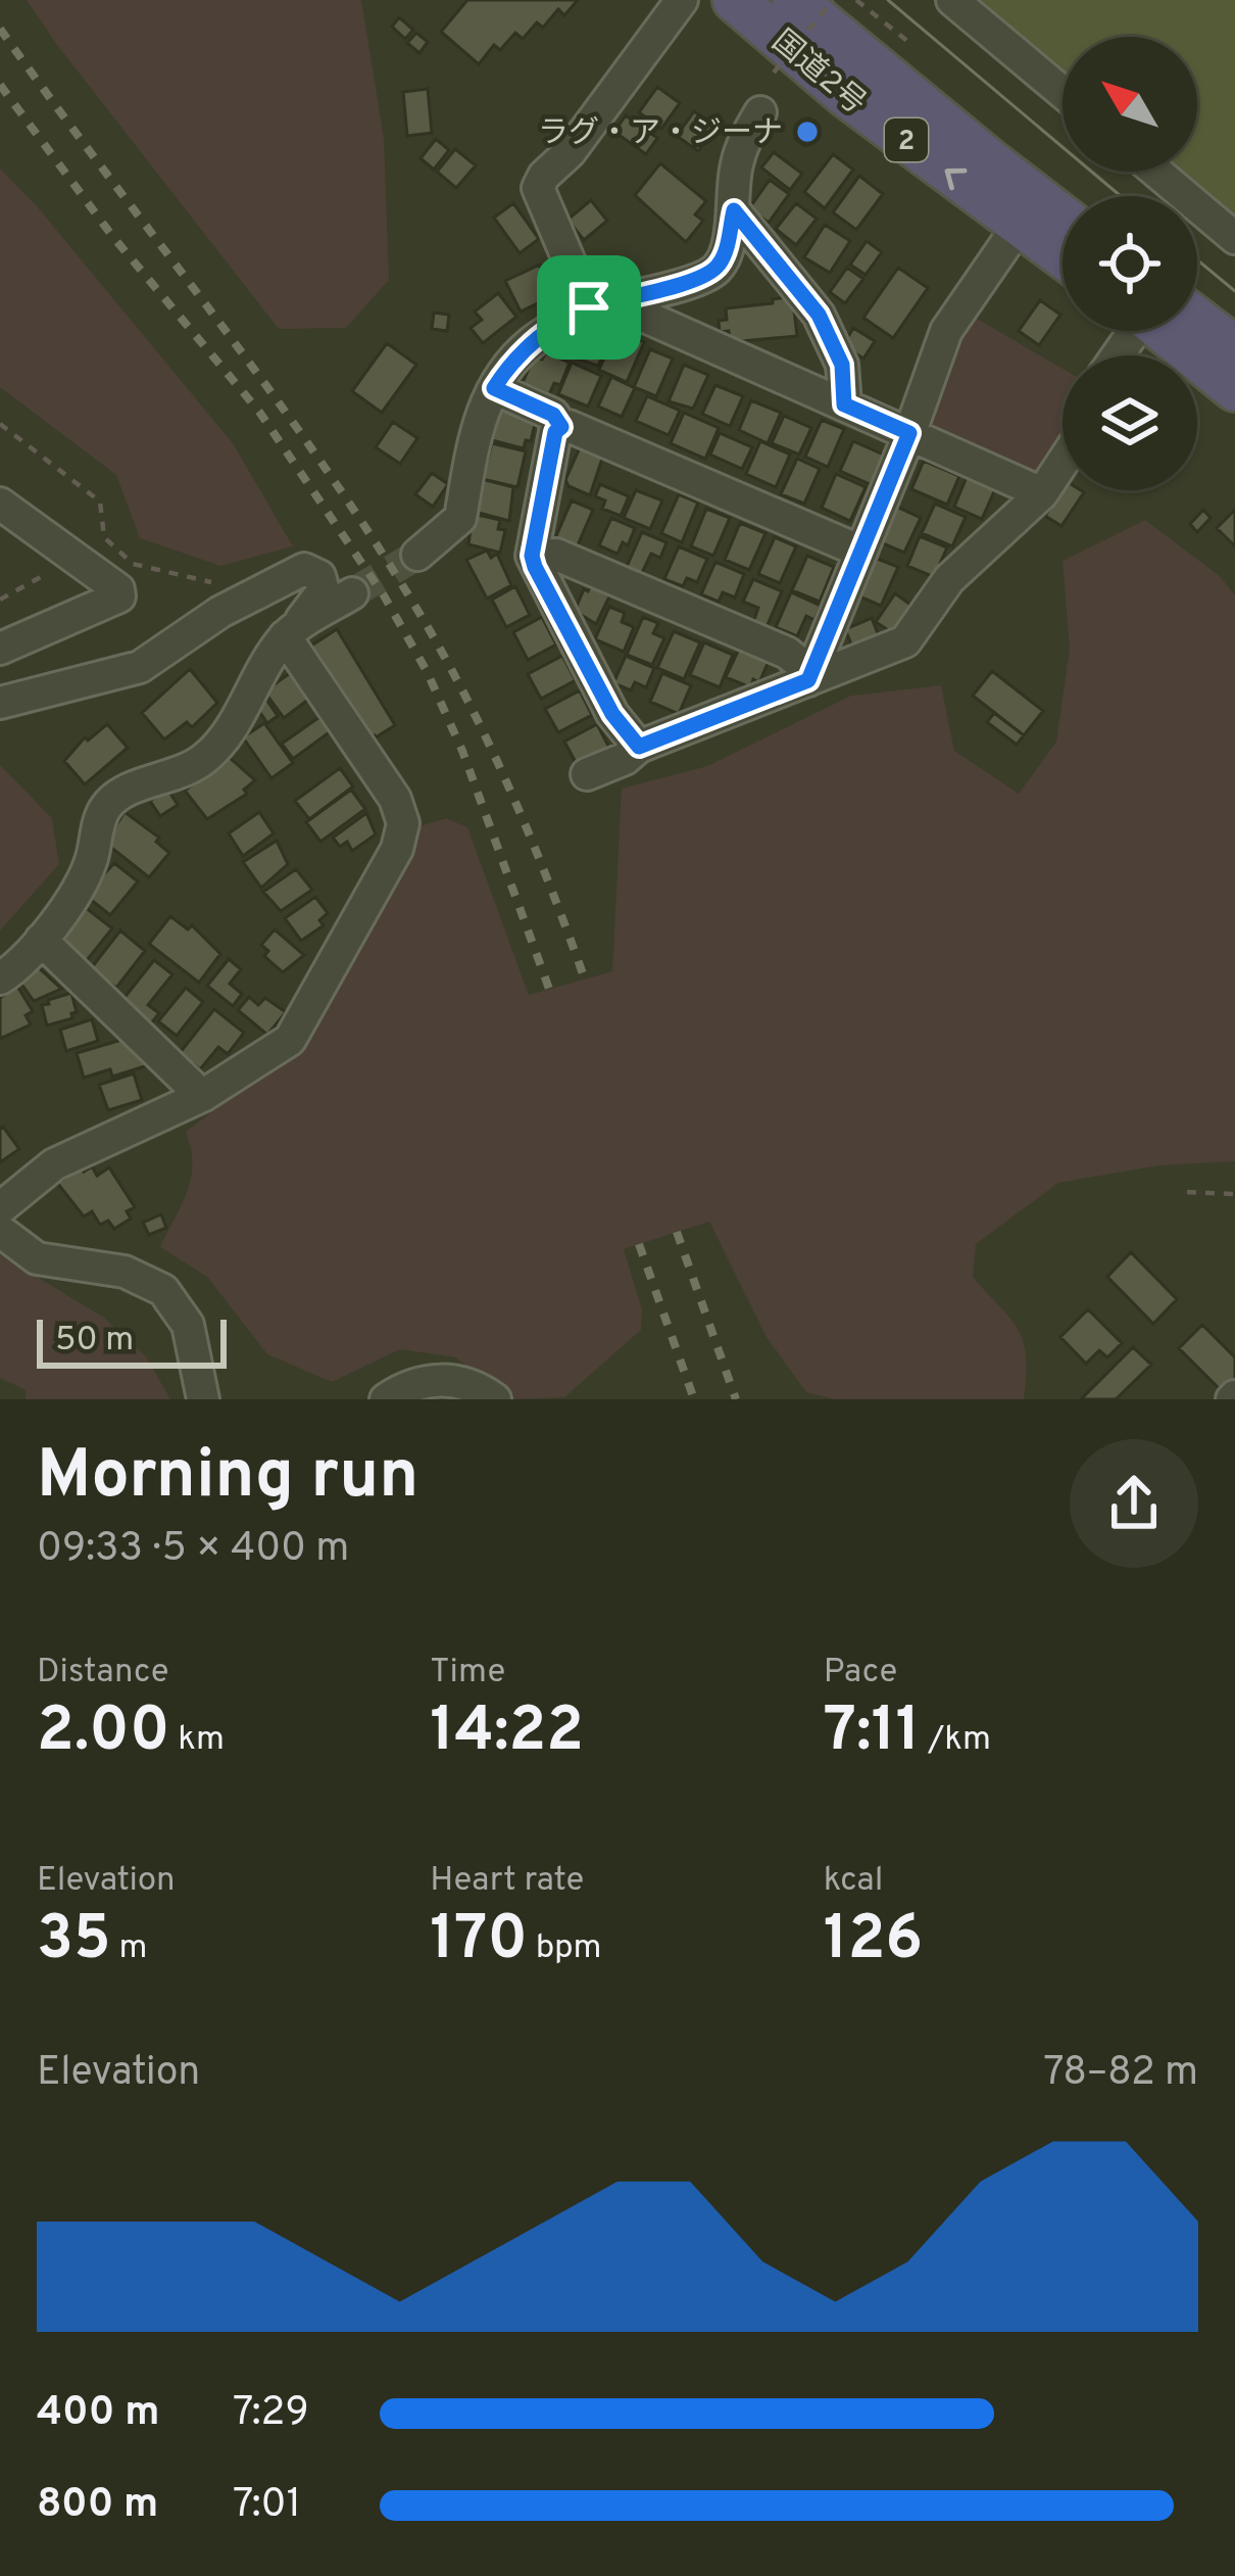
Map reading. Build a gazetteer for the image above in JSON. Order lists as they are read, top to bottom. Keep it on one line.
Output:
{"streets":{"highway":["国道2号","2"]},"places":["ラグ・ア・ジーナ"],"scale_bar":"50 m","north":"top left","page":{"scale":"50 m","heading":["Morning run","09:33 · 5 × 400 m"],"stats":[["Distance","2.00 km"],["Time","14:22"],["Pace","7:11 /km"],["Elevation","35 m"],["Heart rate","170 bpm"],["kcal","126"]],"chart":["Elevation","78–82 m"],"list":[{"name":"400 m","note":"7:29"},{"name":"800 m","note":"7:01"}]}}
